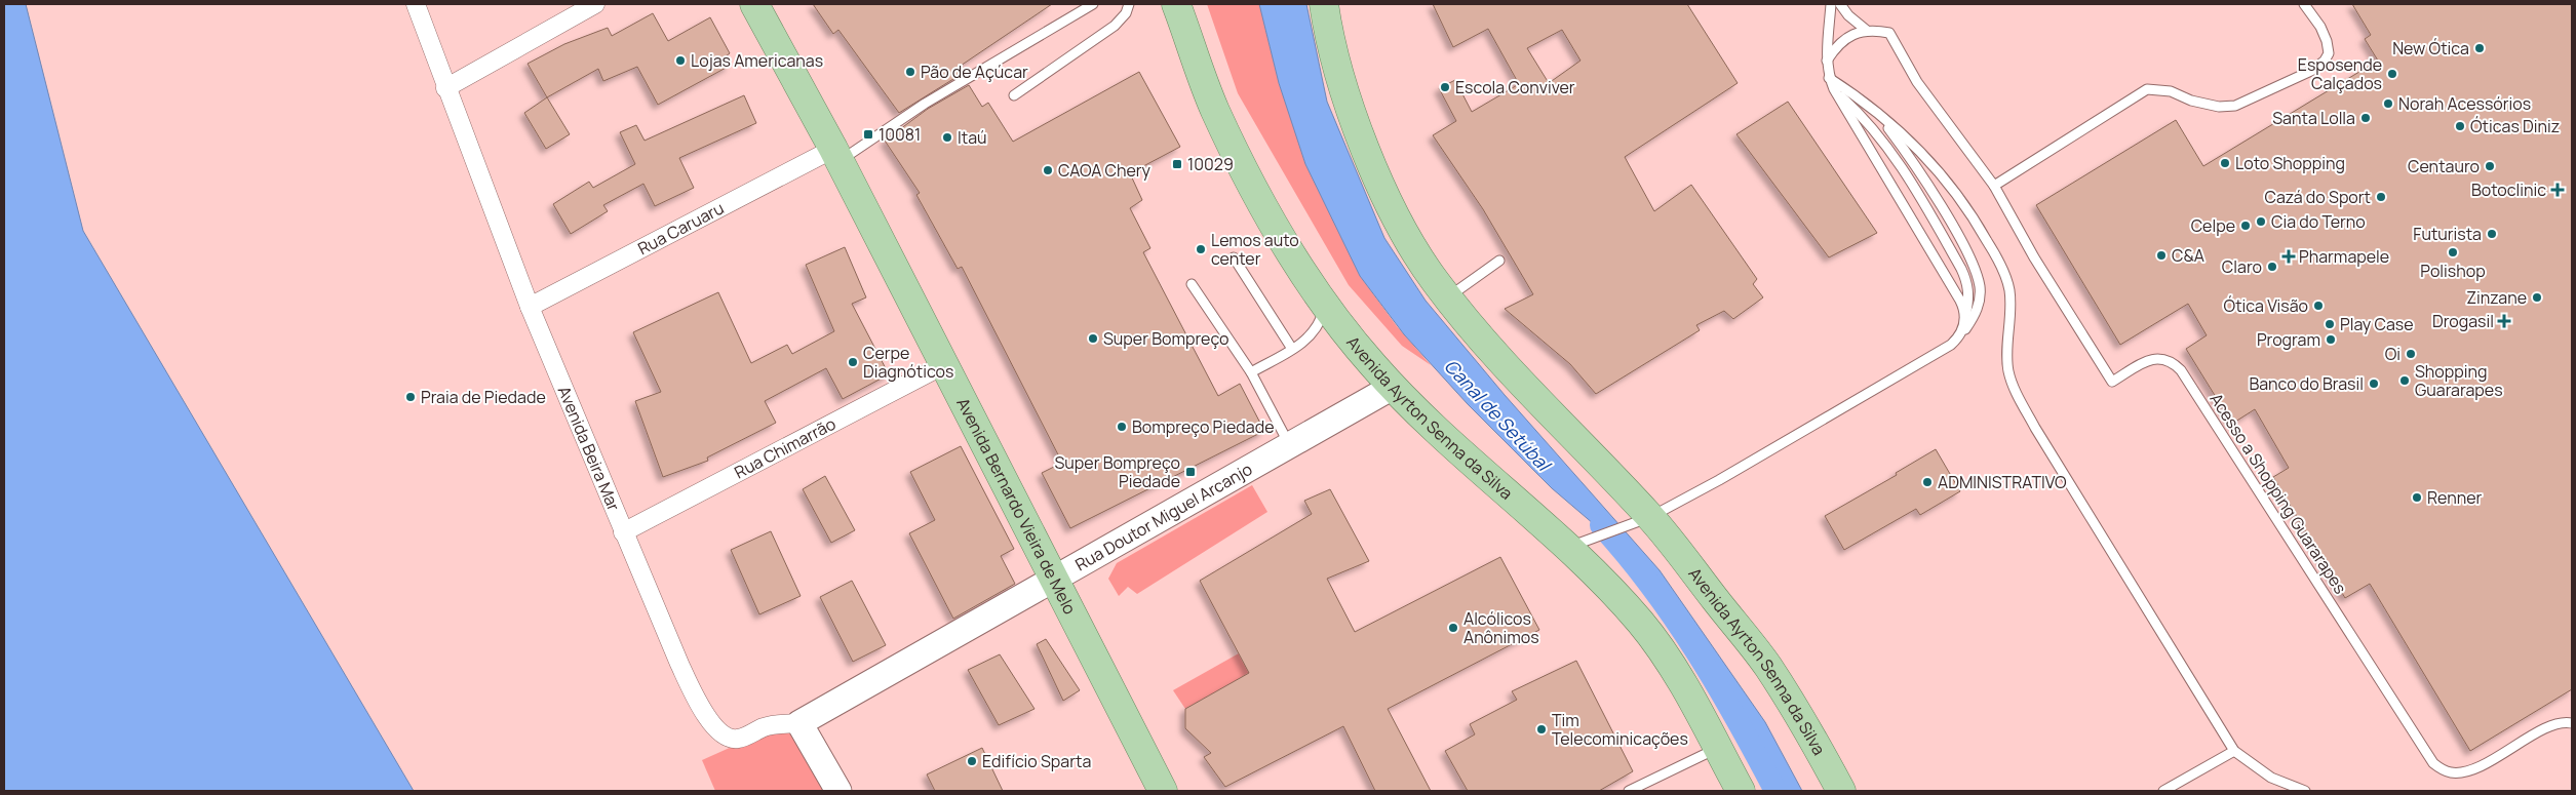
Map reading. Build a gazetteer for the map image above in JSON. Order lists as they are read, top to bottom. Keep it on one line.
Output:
{"streets":{"main road":["Avenida Ayrton Senna da Silva","Avenida Bernardo Vieira de Melo","Rua Doutor Miguel Arcanjo"],"street":["Rua Caruaru","Avenida Beira Mar","Rua Chimarrão"],"lane":["Acesso a Shopping Guararapes"]},"crossings":[["Rua Caruaru","Avenida Beira Mar"],["Rua Caruaru","Avenida Bernardo Vieira de Melo"],["Avenida Ayrton Senna da Silva","Rua Doutor Miguel Arcanjo"],["Avenida Beira Mar","Rua Chimarrão"],["Avenida Beira Mar","Rua Doutor Miguel Arcanjo"],["Rua Chimarrão","Avenida Bernardo Vieira de Melo"],["Avenida Bernardo Vieira de Melo","Rua Doutor Miguel Arcanjo"]],"water":["Canal de Setúbal"],"places":{"other":["New Ótica","Lojas Americanas","Pão de Açúcar","Esposende Calçados","Escola Conviver","Norah Acessórios","Santa Lolla","Óticas Diniz","Itaú","Loto Shopping","Centauro","CAOA Chery","Cazá do Sport","Cia do Terno","Celpe","Futurista","Lemos auto center","Polishop","C&A","Claro","Zinzane","Ótica Visão","Play Case","Super Bompreço","Program","Oi","Cerpe Diagnóticos","Shopping Guararapes","Banco do Brasil","Praia de Piedade","Bompreço Piedade","ADMINISTRATIVO","Renner","Alcólicos Anônimos","Tim Telecominicações","Edifício Sparta"],"transit":["10081","10029","Super Bompreço Piedade"],"health":["Botoclinic","Pharmapele","Drogasil"]}}
